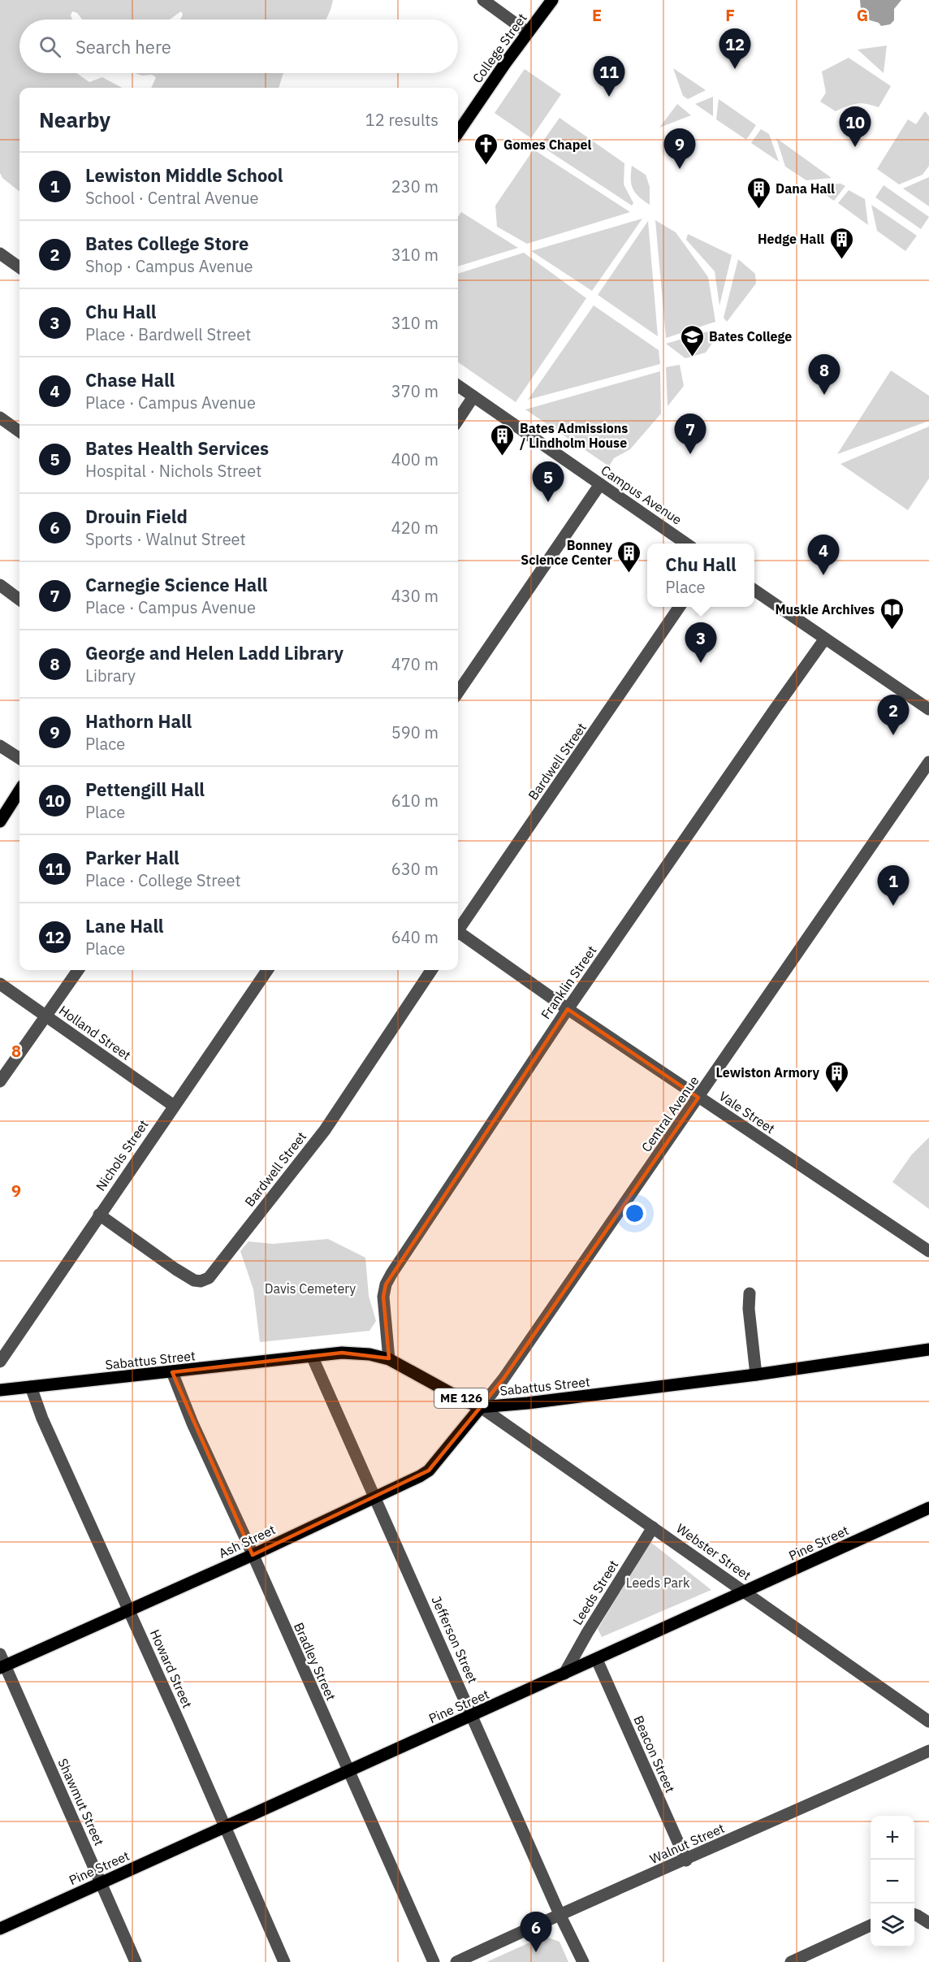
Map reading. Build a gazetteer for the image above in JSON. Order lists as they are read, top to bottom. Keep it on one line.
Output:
{"streets":{"main road":["College Street","Sabattus Street","ME 126","Ash Street","Pine Street"],"street":["Campus Avenue","Bardwell Street","Franklin Street","Holland Street","Vale Street","Central Avenue","Nichols Street","Webster Street","Leeds Street","Jefferson Street","Bradley Street","Howard Street","Beacon Street","Shawmut Street","Walnut Street"]},"crossings":[["Bardwell Street","Nichols Street"],["Franklin Street","Vale Street"],["Franklin Street","Sabattus Street"],["Holland Street","Nichols Street"],["Vale Street","Central Avenue"],["Central Avenue","Sabattus Street"],["Central Avenue","Ash Street"],["Central Avenue","Webster Street"],["Sabattus Street","Ash Street"],["Sabattus Street","Webster Street"],["Sabattus Street","Jefferson Street"],["Sabattus Street","Bradley Street"],["Sabattus Street","Howard Street"],["Ash Street","Webster Street"],["Ash Street","Jefferson Street"],["Ash Street","Bradley Street"],["Ash Street","Howard Street"],["Ash Street","Shawmut Street"],["Pine Street","Webster Street"],["Pine Street","Leeds Street"],["Pine Street","Jefferson Street"],["Pine Street","Bradley Street"],["Pine Street","Howard Street"],["Pine Street","Beacon Street"],["Pine Street","Shawmut Street"],["Webster Street","Leeds Street"],["Jefferson Street","Walnut Street"],["Beacon Street","Walnut Street"]],"parks":["Davis Cemetery","Leeds Park"],"places":{"church":["Gomes Chapel"],"building":["Dana Hall","Hedge Hall","Bates Admissions / Lindholm House","Bonney Science Center","Lewiston Armory"],"school or university":["Bates College"],"library":["Muskie Archives"]},"page":{"search":"Search here","pins":["12","11","10","9","8","7","5","4","3","2","1","6"],"heading":["Nearby","12 results"],"list":[{"mark":"1","name":"Lewiston Middle School","note":"School · Central Avenue","value":"230 m"},{"mark":"2","name":"Bates College Store","note":"Shop · Campus Avenue","value":"310 m"},{"mark":"3","name":"Chu Hall","note":"Place · Bardwell Street","value":"310 m"},{"mark":"4","name":"Chase Hall","note":"Place · Campus Avenue","value":"370 m"},{"mark":"5","name":"Bates Health Services","note":"Hospital · Nichols Street","value":"400 m"},{"mark":"6","name":"Drouin Field","note":"Sports · Walnut Street","value":"420 m"},{"mark":"7","name":"Carnegie Science Hall","note":"Place · Campus Avenue","value":"430 m"},{"mark":"8","name":"George and Helen Ladd Library","note":"Library","value":"470 m"},{"mark":"9","name":"Hathorn Hall","note":"Place","value":"590 m"},{"mark":"10","name":"Pettengill Hall","note":"Place","value":"610 m"},{"mark":"11","name":"Parker Hall","note":"Place · College Street","value":"630 m"},{"mark":"12","name":"Lane Hall","note":"Place","value":"640 m"}],"popup":["Chu Hall","Place"],"map_buttons":["+","−"]},"grid":{"columns":["E","F","G"],"rows":["8","9"]}}
